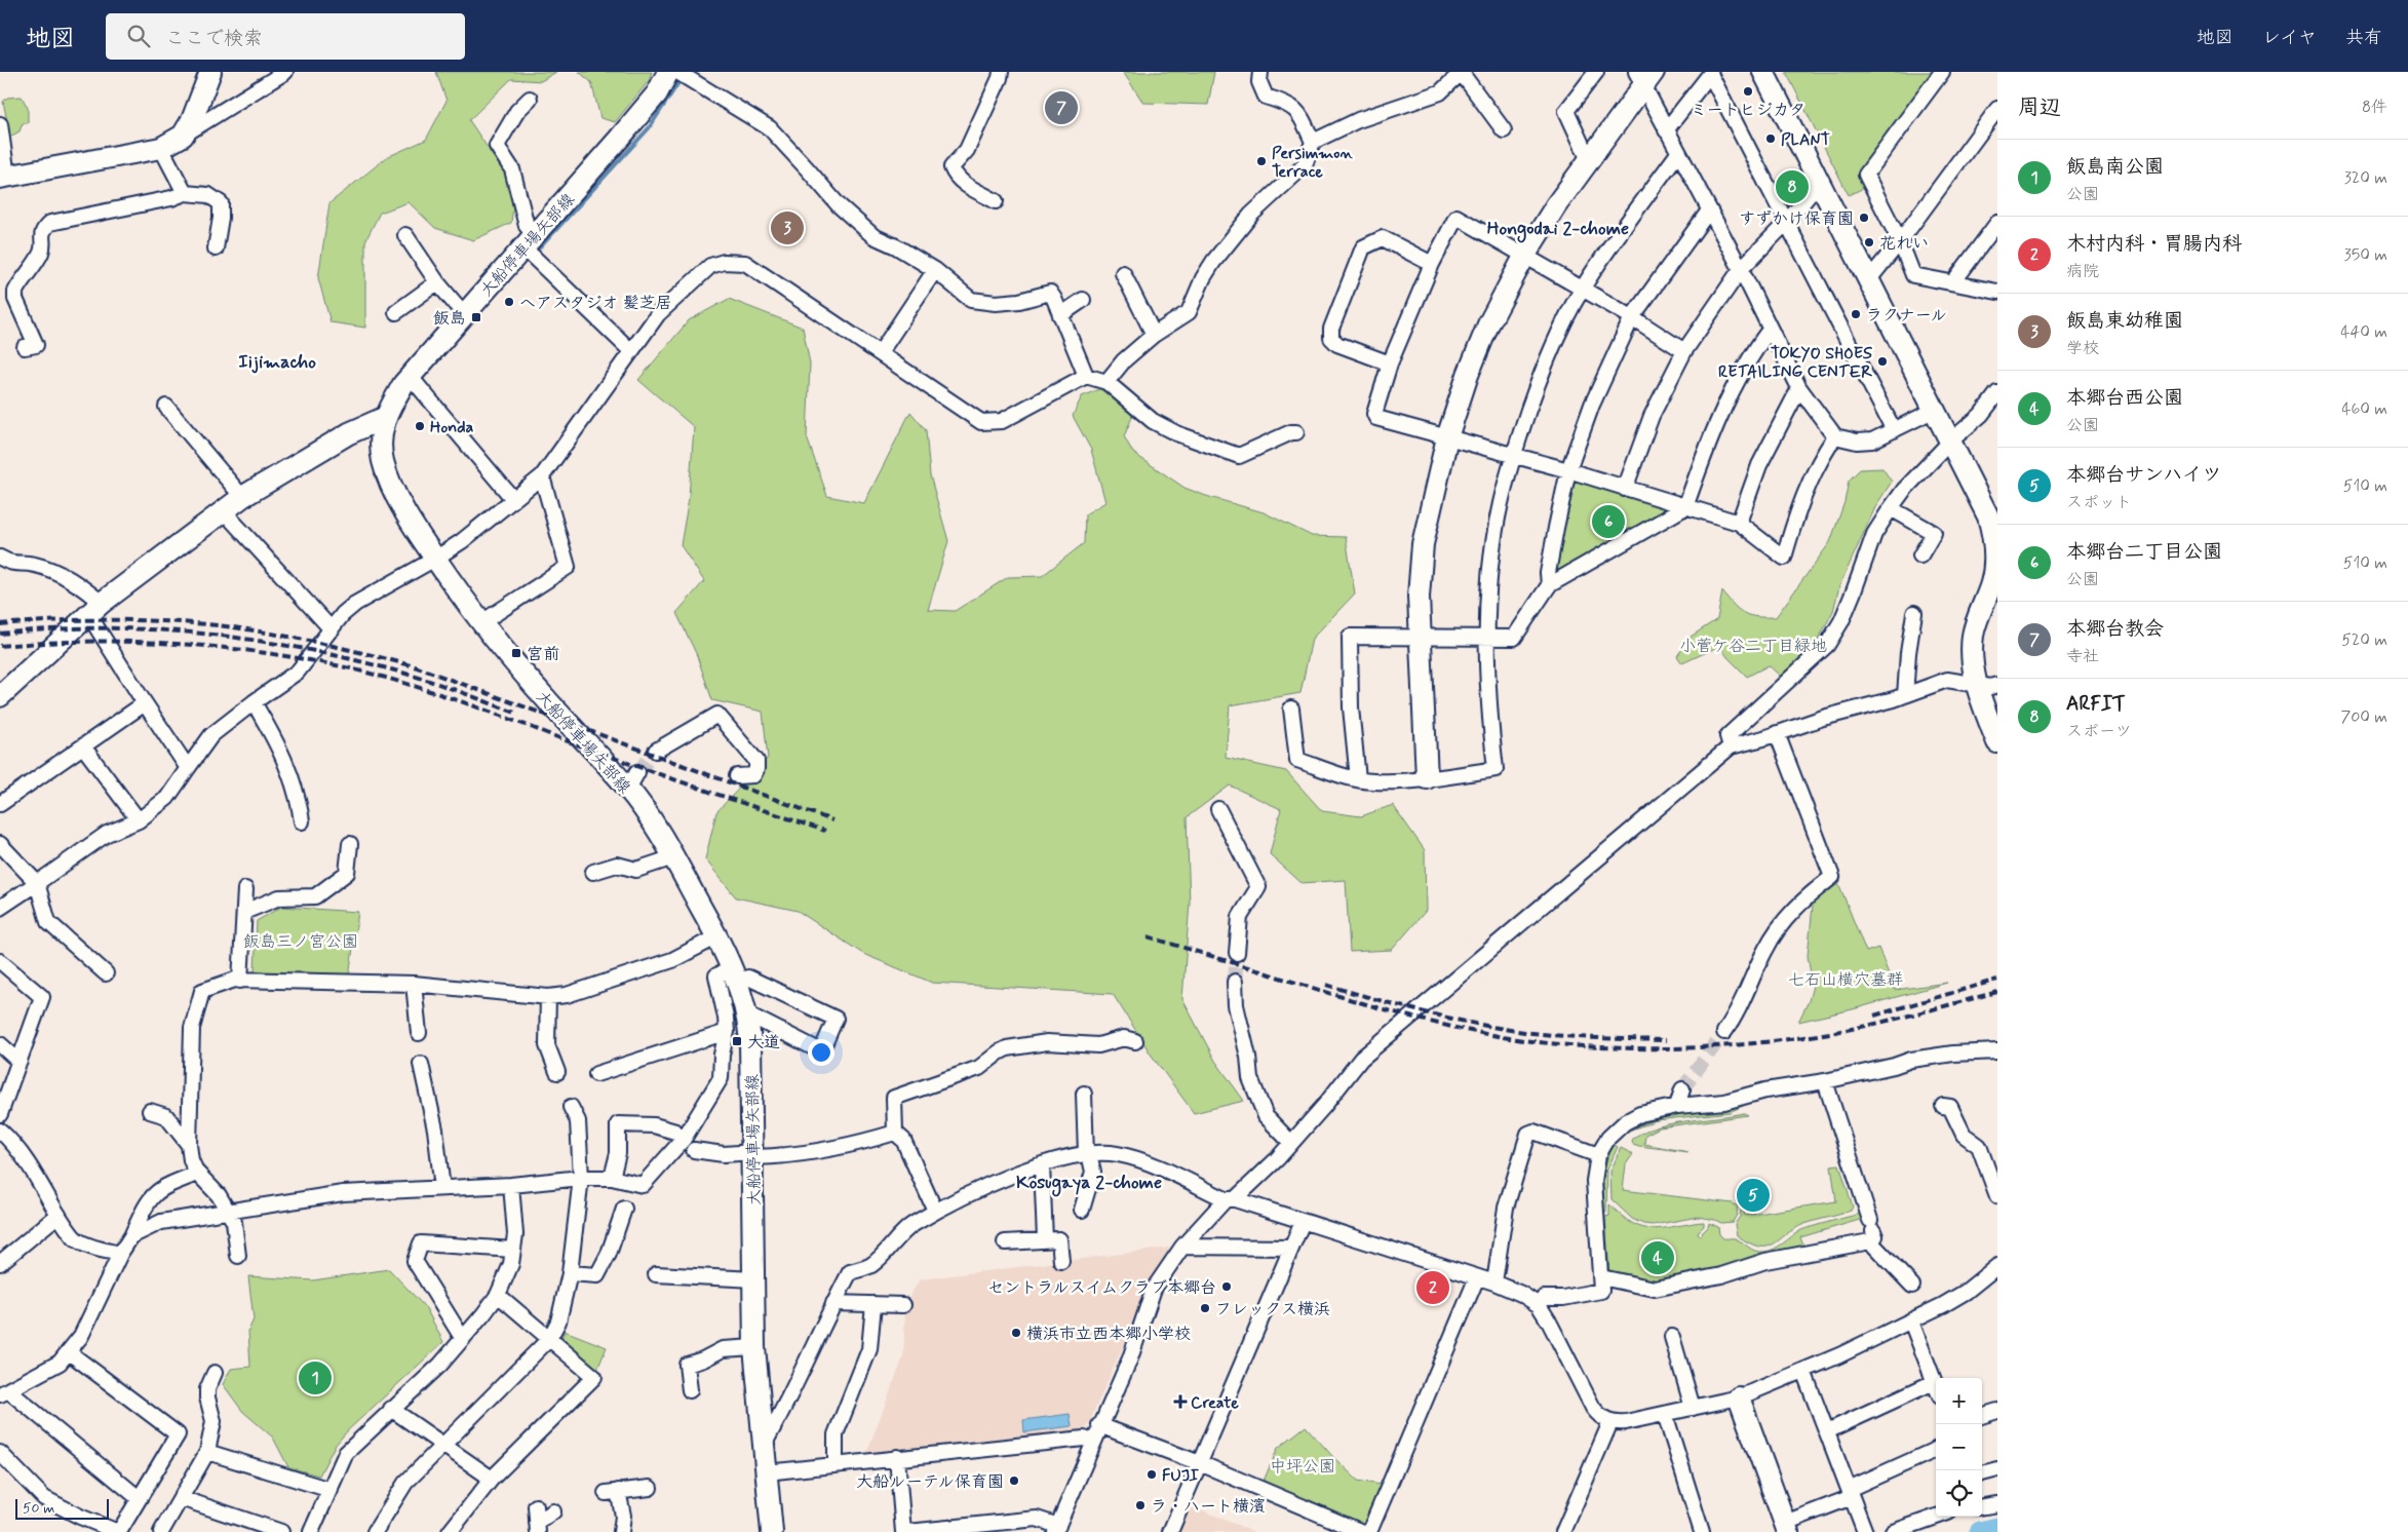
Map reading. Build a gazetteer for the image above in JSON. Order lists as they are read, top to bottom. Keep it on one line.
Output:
{"streets":{"street":["大船停車場矢部線"]},"districts":["Hongodai 2-chome","Iijimacho","Kosugaya 2-chome"],"parks":["小菅ケ谷二丁目緑地","飯島三ノ宮公園","七石山横穴墓群","中坪公園"],"places":{"other":["ミートヒジカタ","PLANT","Persimmon Terrace","すずかけ保育園","花れい","ヘアスタジオ 髪芝居","ラクナール","TOKYO SHOES RETAILING CENTER","Honda","セントラルスイムクラブ本郷台","フレックス横浜","横浜市立西本郷小学校","FUJI","大船ルーテル保育園","ラ・ハート横濱"],"transit":["飯島","宮前","大道"],"health":["Create"]},"scale_bar":"50 m","page":{"header":"地図","search":"ここで検索","nav":["地図","レイヤ","共有"],"heading":["周辺","8件"],"pins":["7","8","3","6","5","4","2","1"],"list":[{"mark":"1","name":"飯島南公園","note":"公園","value":"320 m"},{"mark":"2","name":"木村内科・胃腸内科","note":"病院","value":"350 m"},{"mark":"3","name":"飯島東幼稚園","note":"学校","value":"440 m"},{"mark":"4","name":"本郷台西公園","note":"公園","value":"460 m"},{"mark":"5","name":"本郷台サンハイツ","note":"スポット","value":"510 m"},{"mark":"6","name":"本郷台二丁目公園","note":"公園","value":"510 m"},{"mark":"7","name":"本郷台教会","note":"寺社","value":"520 m"},{"mark":"8","name":"ARFIT","note":"スポーツ","value":"700 m"}],"map_buttons":["+","−"],"scale":"50 m"}}
